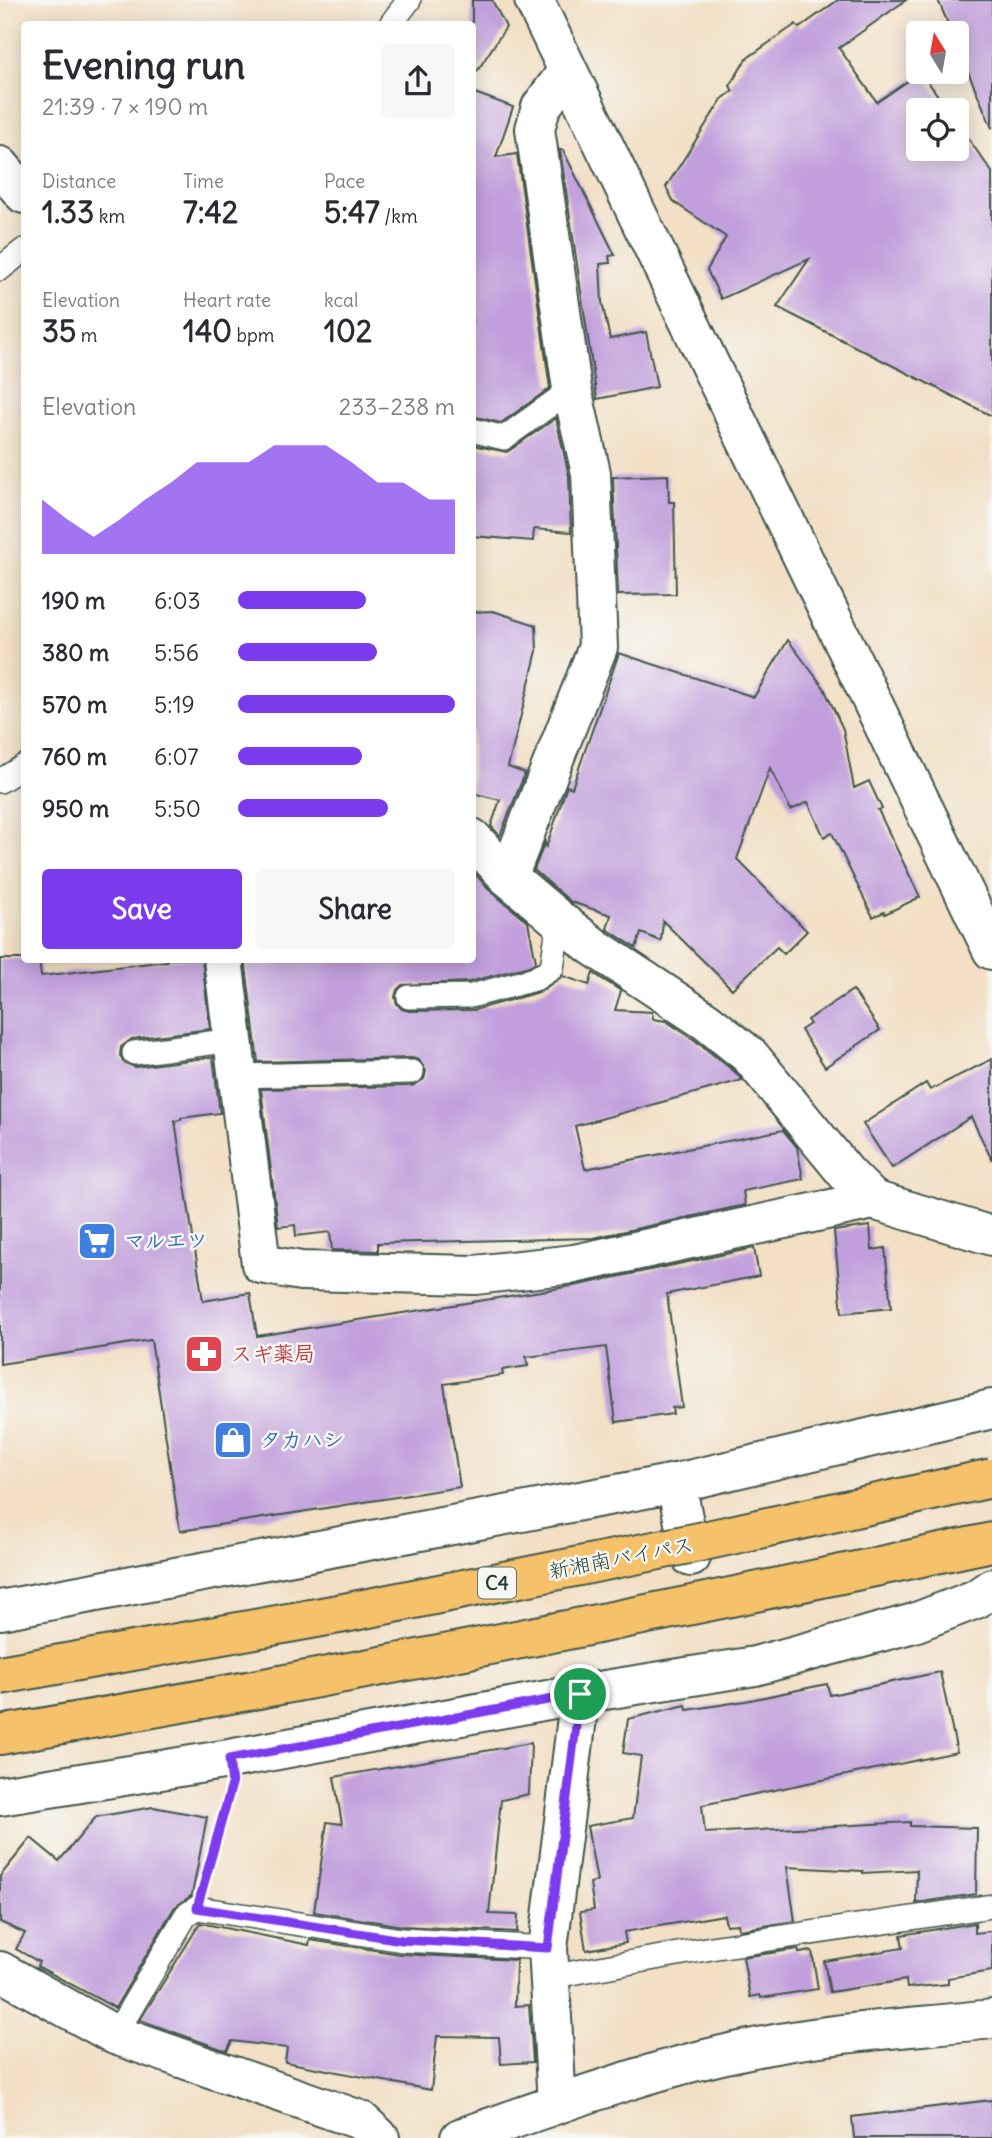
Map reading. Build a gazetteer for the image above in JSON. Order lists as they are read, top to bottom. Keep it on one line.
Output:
{"streets":{"highway":["新湘南バイパス","C4"]},"places":{"supermarket":["マルエツ"],"pharmacy":["スギ薬局"],"shop":["タカハシ"]},"north":"top","page":{"heading":["Evening run","21:39 · 7 × 190 m"],"stats":[["Distance","1.33 km"],["Time","7:42"],["Pace","5:47 /km"],["Elevation","35 m"],["Heart rate","140 bpm"],["kcal","102"]],"chart":["Elevation","233–238 m"],"list":[{"name":"190 m","note":"6:03"},{"name":"380 m","note":"5:56"},{"name":"570 m","note":"5:19"},{"name":"760 m","note":"6:07"},{"name":"950 m","note":"5:50"}],"buttons":["Save","Share"]}}
